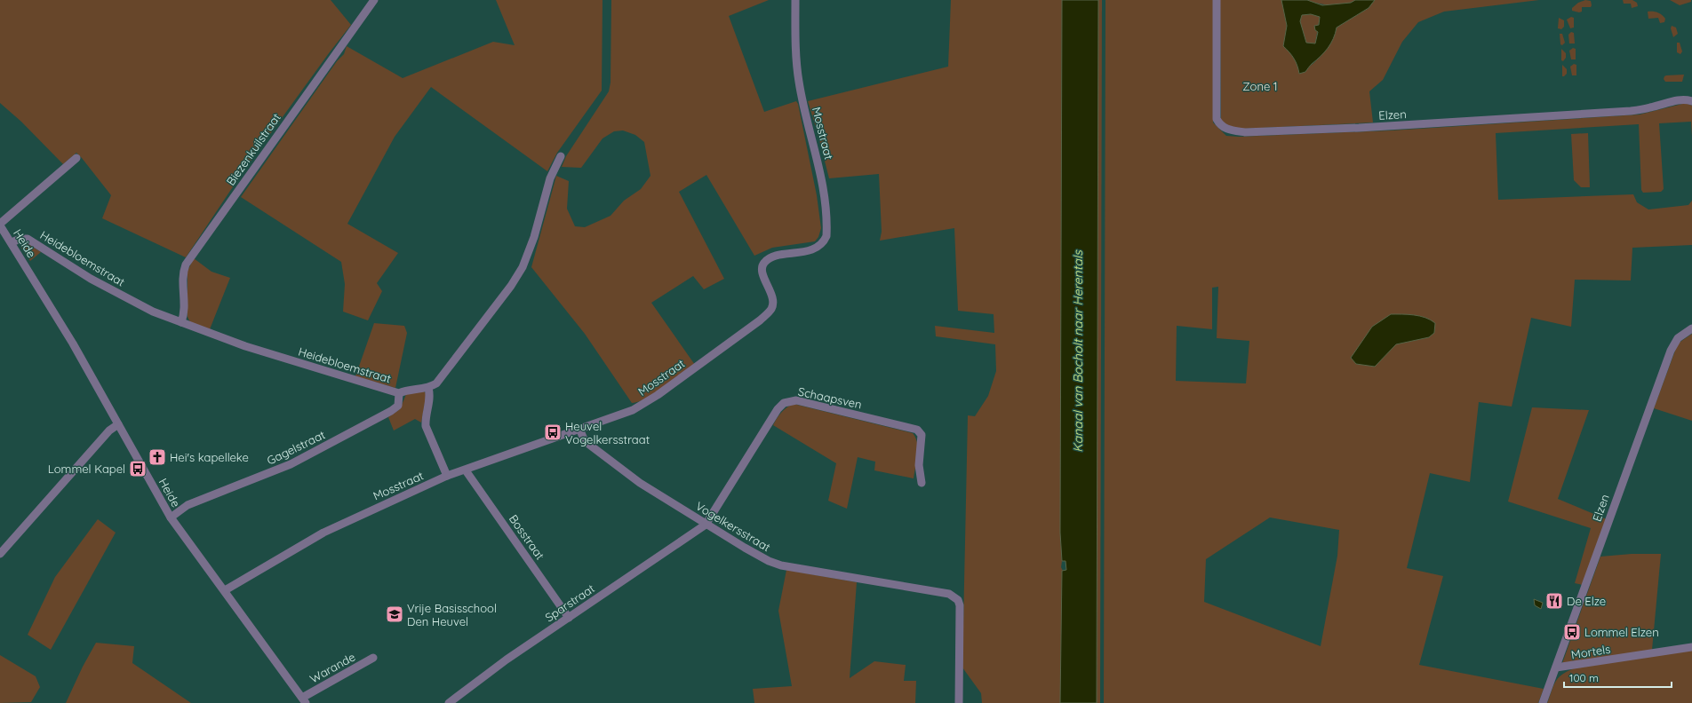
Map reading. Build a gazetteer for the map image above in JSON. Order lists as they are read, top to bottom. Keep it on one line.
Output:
{"streets":{"street":["Elzen","Mosstraat","Biezenkuilstraat","Heide","Heidebloemstraat","Schaapsven","Gagelstraat","Vogelkersstraat","Bosstraat","Sparstraat","Mortels","Warande"]},"crossings":[["Elzen","Mortels"],["Mosstraat","Heide"],["Mosstraat","Vogelkersstraat"],["Mosstraat","Bosstraat"],["Biezenkuilstraat","Heidebloemstraat"],["Heide","Heidebloemstraat"],["Heide","Gagelstraat"],["Heide","Warande"],["Heidebloemstraat","Gagelstraat"],["Schaapsven","Vogelkersstraat"],["Schaapsven","Sparstraat"],["Vogelkersstraat","Sparstraat"],["Bosstraat","Sparstraat"]],"water":["Kanaal van Bocholt naar Herentals"],"parks":["Zone 1"],"places":{"bus stop":["Heuvel Vogelkersstraat","Lommel Kapel","Lommel Elzen"],"church":["Hei's kapelleke"],"restaurant":["De Elze"],"school or university":["Vrije Basisschool Den Heuvel"]},"scale_bar":"100 m"}
